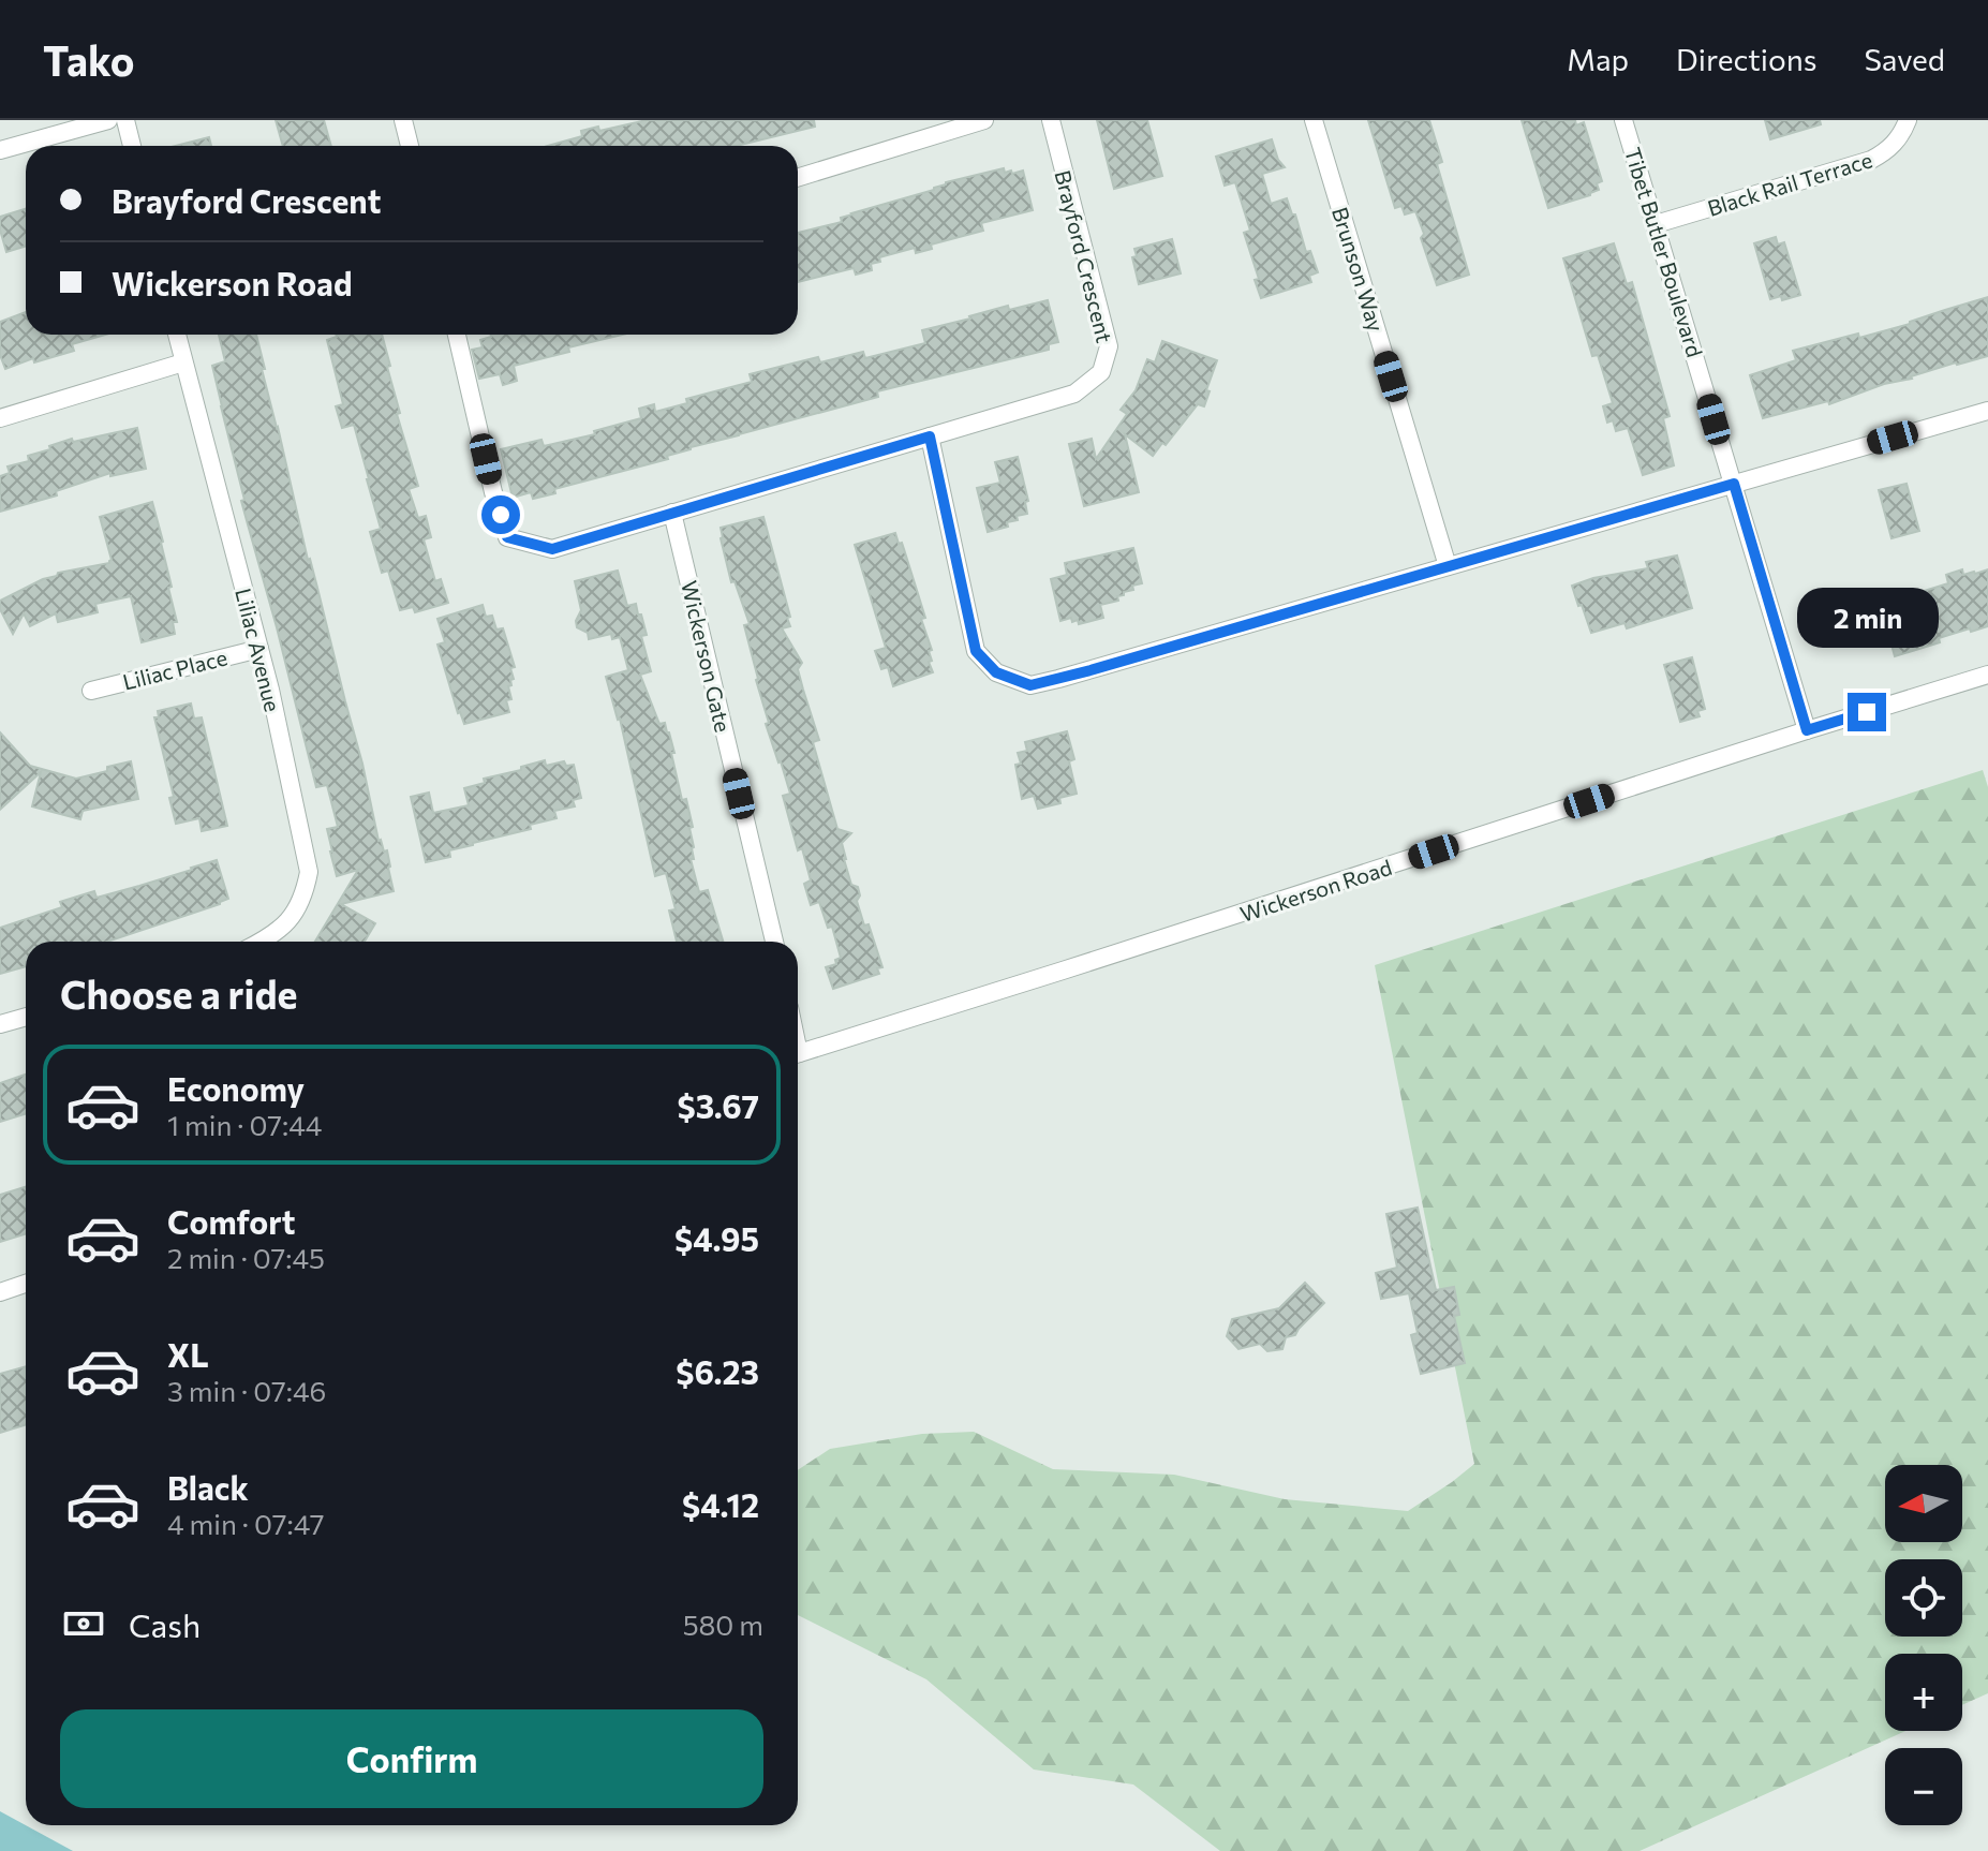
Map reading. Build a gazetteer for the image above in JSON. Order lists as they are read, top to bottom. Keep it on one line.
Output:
{"streets":{"street":["Black Rail Terrace","Tibet Butler Boulevard","Brayford Crescent","Brunson Way","Liliac Avenue","Wickerson Gate","Liliac Place","Wickerson Road"]},"crossings":[["Black Rail Terrace","Tibet Butler Boulevard"],["Tibet Butler Boulevard","Wickerson Road"],["Brayford Crescent","Wickerson Gate"],["Liliac Avenue","Liliac Place"]],"north":"left","page":{"header":"Tako","nav":["Map","Directions","Saved"],"banner":["Brayford Crescent","Wickerson Road"],"bubble":"2 min","heading":"Choose a ride","list":[{"name":"Economy","note":"1 min · 07:44","value":"$3.67"},{"name":"Comfort","note":"2 min · 07:45","value":"$4.95"},{"name":"XL","note":"3 min · 07:46","value":"$6.23"},{"name":"Black","note":"4 min · 07:47","value":"$4.12"}],"map_buttons":["+","−"],"pay":["Cash","580 m"],"buttons":"Confirm"}}
